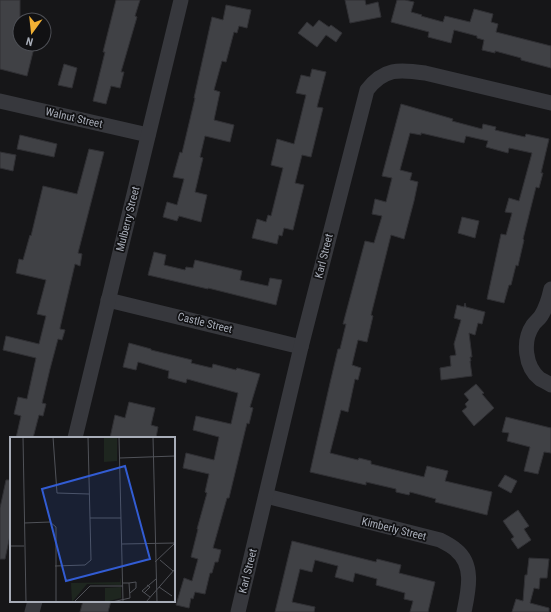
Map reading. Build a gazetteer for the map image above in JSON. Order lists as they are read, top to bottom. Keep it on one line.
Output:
{"streets":{"street":["Walnut Street","Mulberry Street","Karl Street","Castle Street","Kimberly Street"]},"crossings":[["Walnut Street","Mulberry Street"],["Mulberry Street","Castle Street"],["Karl Street","Castle Street"],["Karl Street","Kimberly Street"]],"north":"bottom"}
